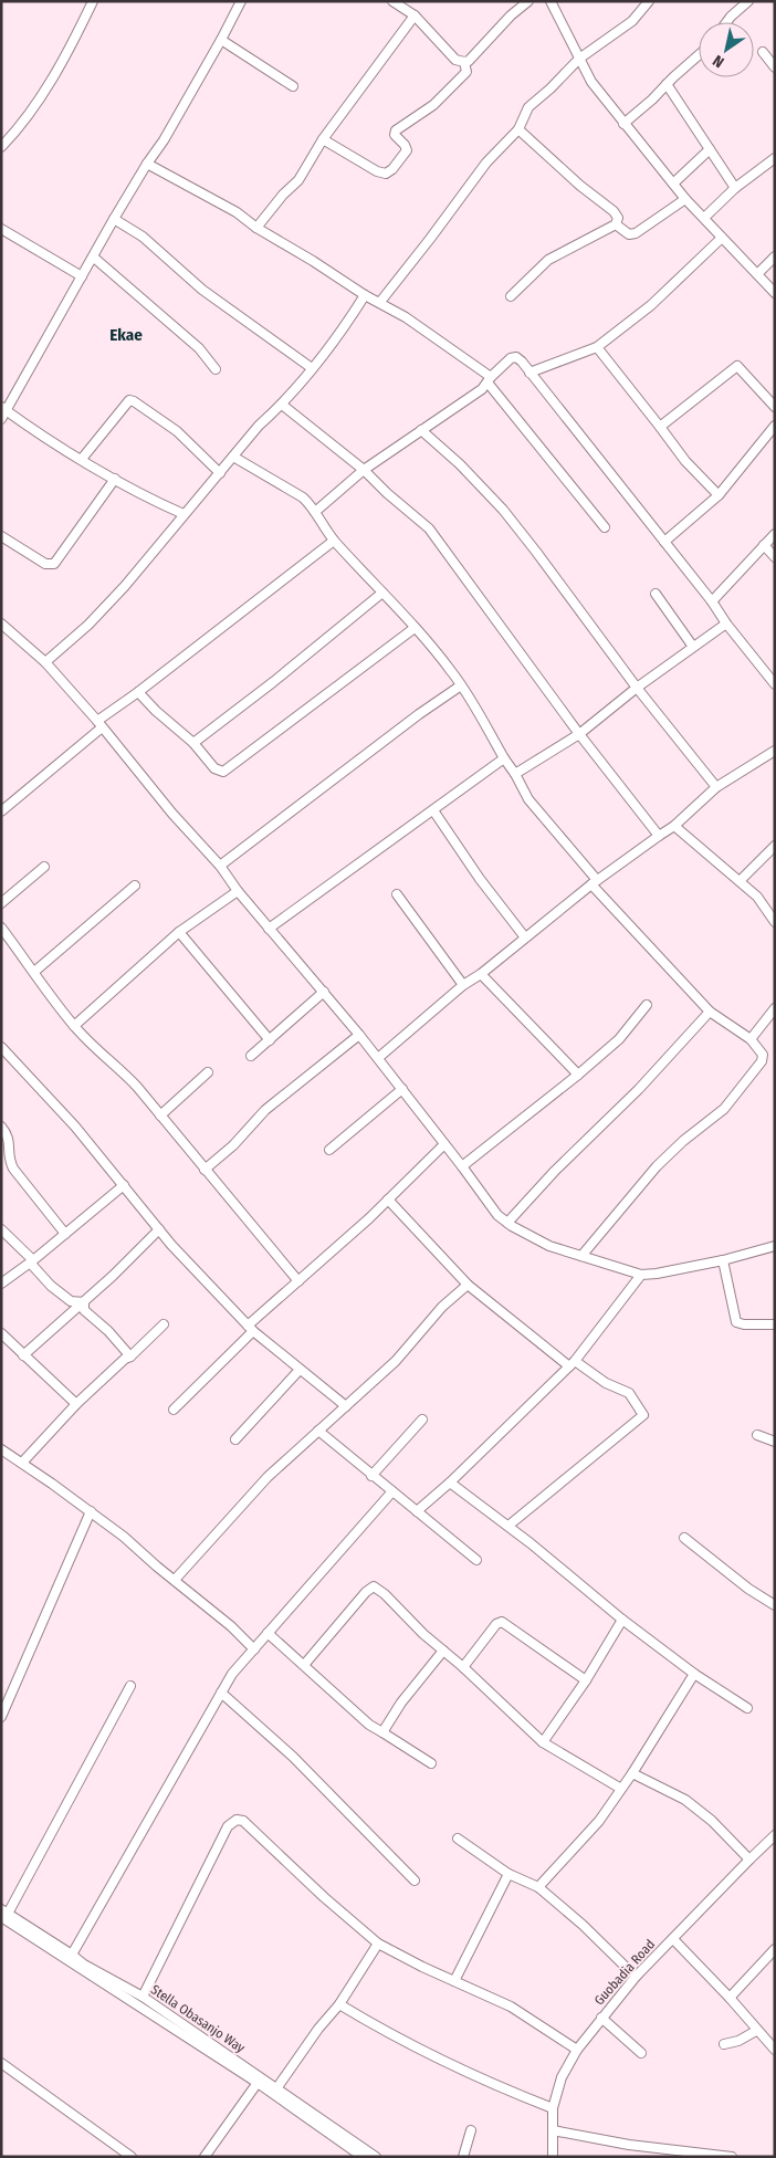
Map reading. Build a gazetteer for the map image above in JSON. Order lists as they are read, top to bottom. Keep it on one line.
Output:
{"streets":{"street":["Guobadia Road","Stella Obasanjo Way"]},"districts":["Ekae"],"north":"bottom left"}
